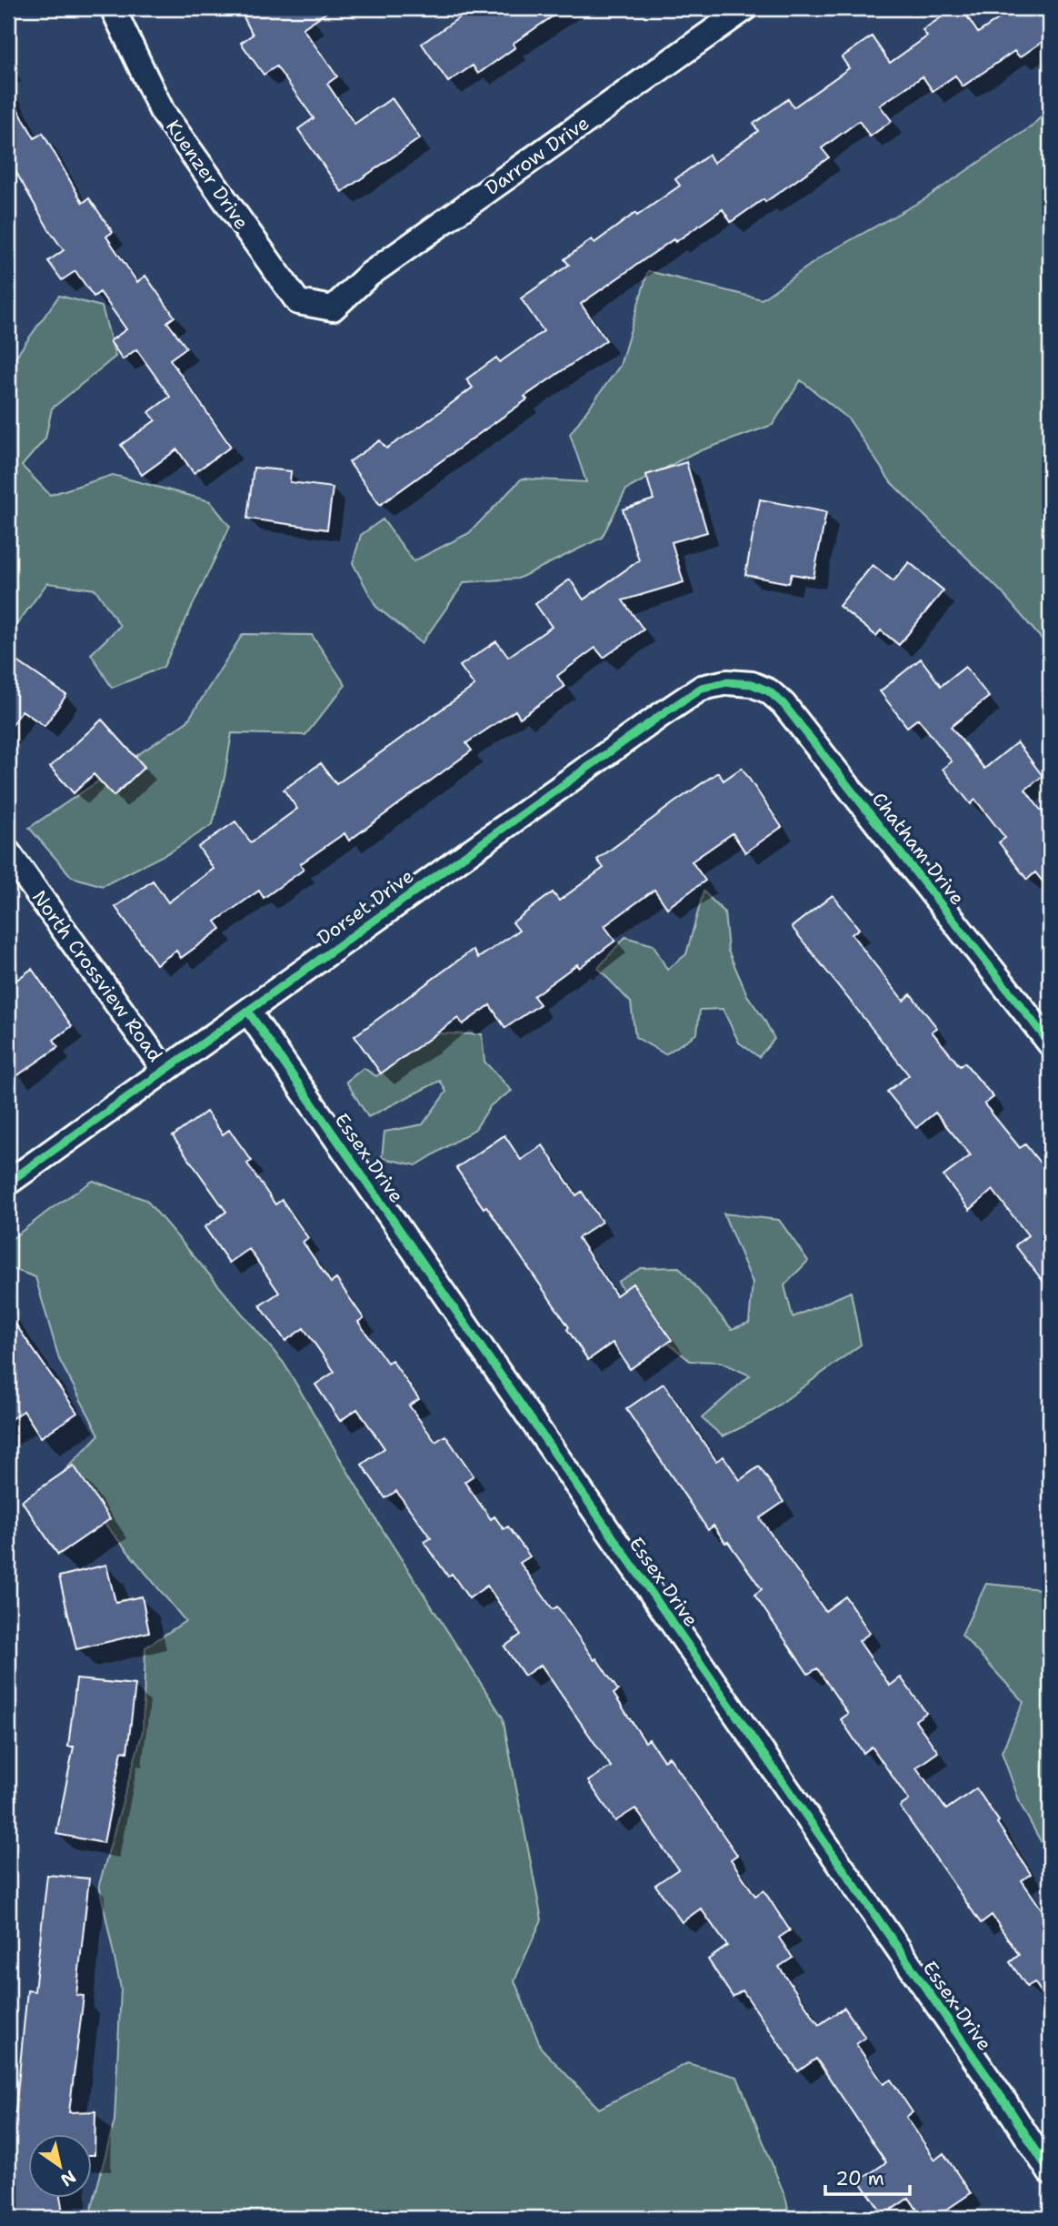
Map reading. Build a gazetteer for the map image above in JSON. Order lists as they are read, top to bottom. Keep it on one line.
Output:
{"streets":{"street":["Darrow Drive","Kuenzer Drive","Chatham Drive","Dorset Drive","North Crossview Road","Essex Drive"]},"crossings":[["Darrow Drive","Kuenzer Drive"],["Chatham Drive","Dorset Drive"],["Dorset Drive","North Crossview Road"],["Dorset Drive","Essex Drive"]],"scale_bar":"20 m","north":"bottom right"}
